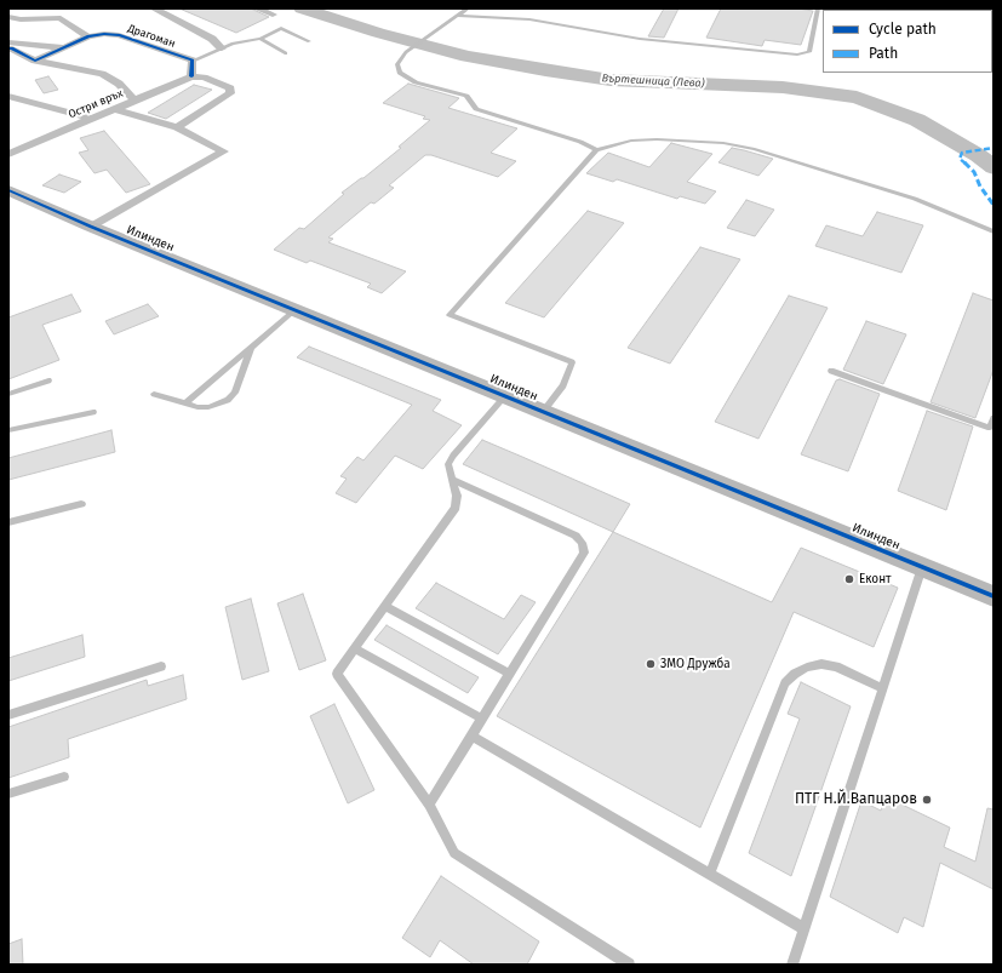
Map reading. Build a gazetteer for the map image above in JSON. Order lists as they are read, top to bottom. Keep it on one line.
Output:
{"streets":{"street":["Драгоман","Остри връх","Илинден"]},"water":["Въртешница (Лева)"],"places":["Еконт","ЗМО Дружба","ПТГ Н.Й.Вапцаров"],"legend":["Cycle path","Path"]}
